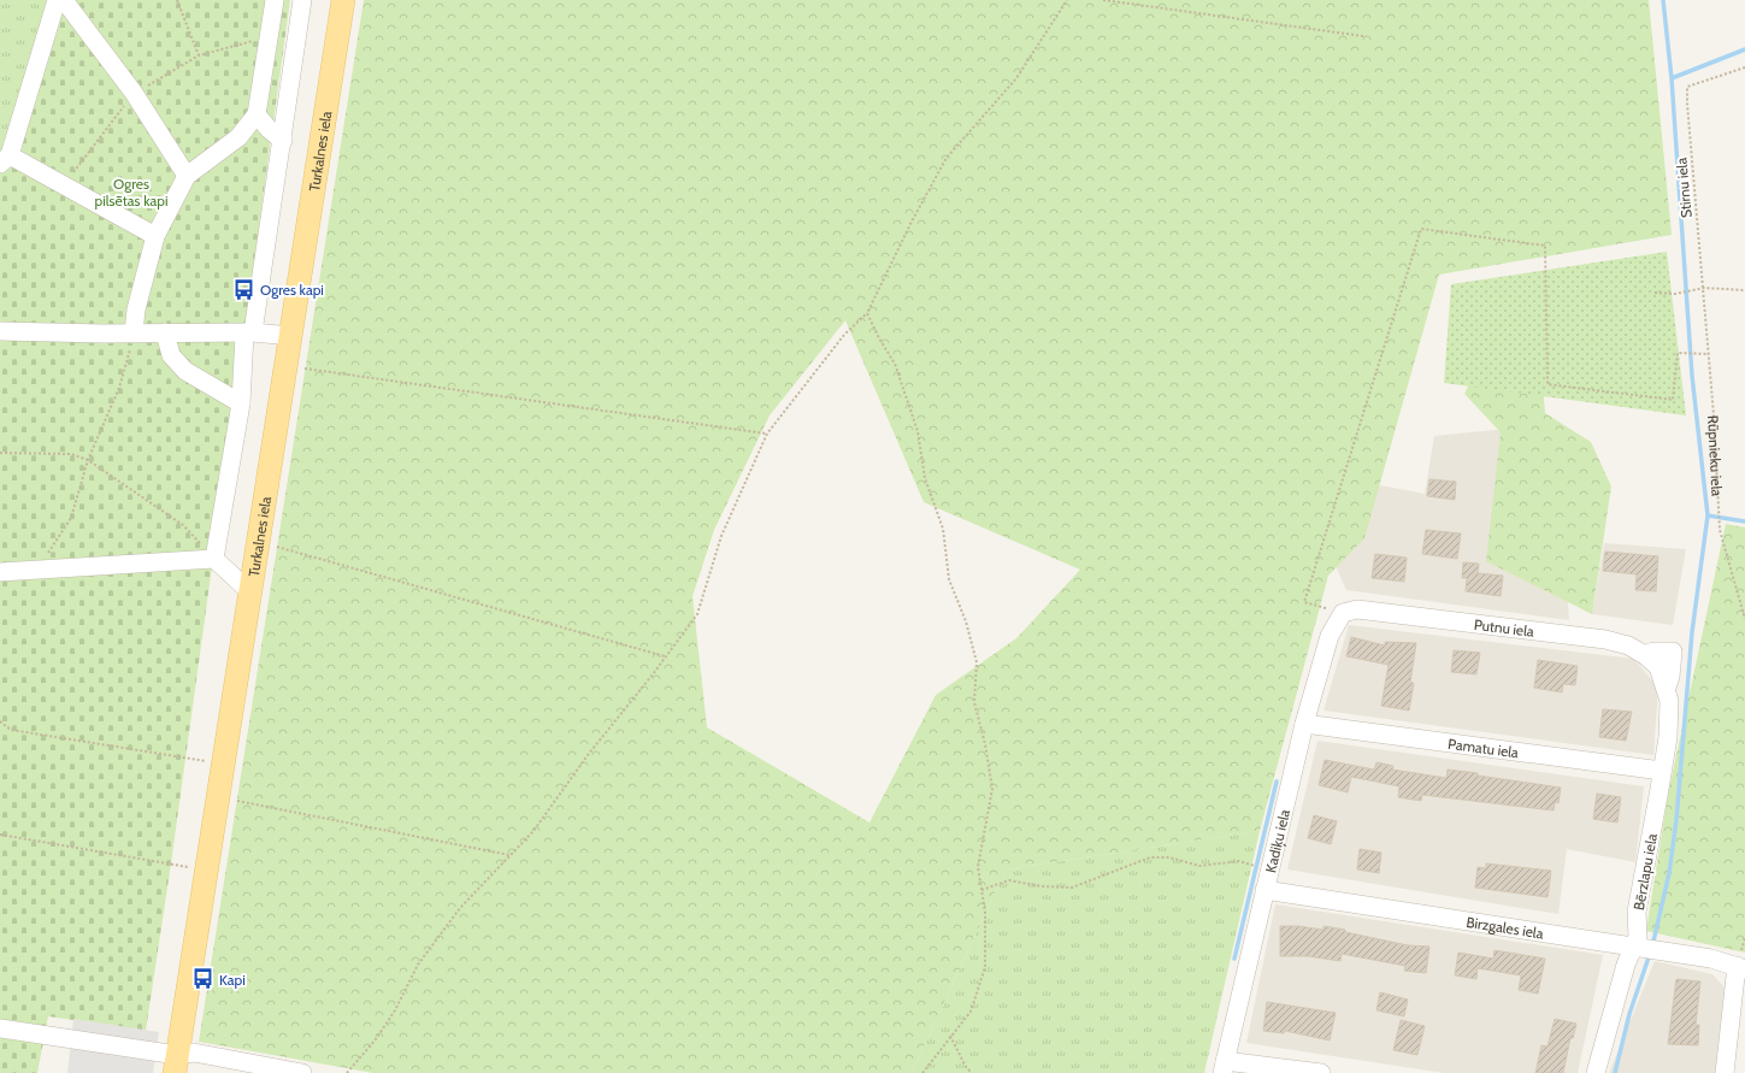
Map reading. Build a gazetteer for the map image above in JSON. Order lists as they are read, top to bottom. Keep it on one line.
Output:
{"streets":{"main road":["Turkalnes iela"],"street":["Putnu iela","Pamatu iela","Kadiķu iela","Bērzlapu iela","Birzgales iela"],"path":["Stirnu iela","Rūpnieku iela"]},"crossings":[["Stirnu iela","Rūpnieku iela"],["Putnu iela","Kadiķu iela"],["Putnu iela","Bērzlapu iela"],["Pamatu iela","Kadiķu iela"],["Pamatu iela","Bērzlapu iela"],["Kadiķu iela","Birzgales iela"],["Bērzlapu iela","Birzgales iela"]],"parks":["Ogres pilsētas kapi"],"places":{"bus stop":["Ogres kapi","Kapi"]}}
